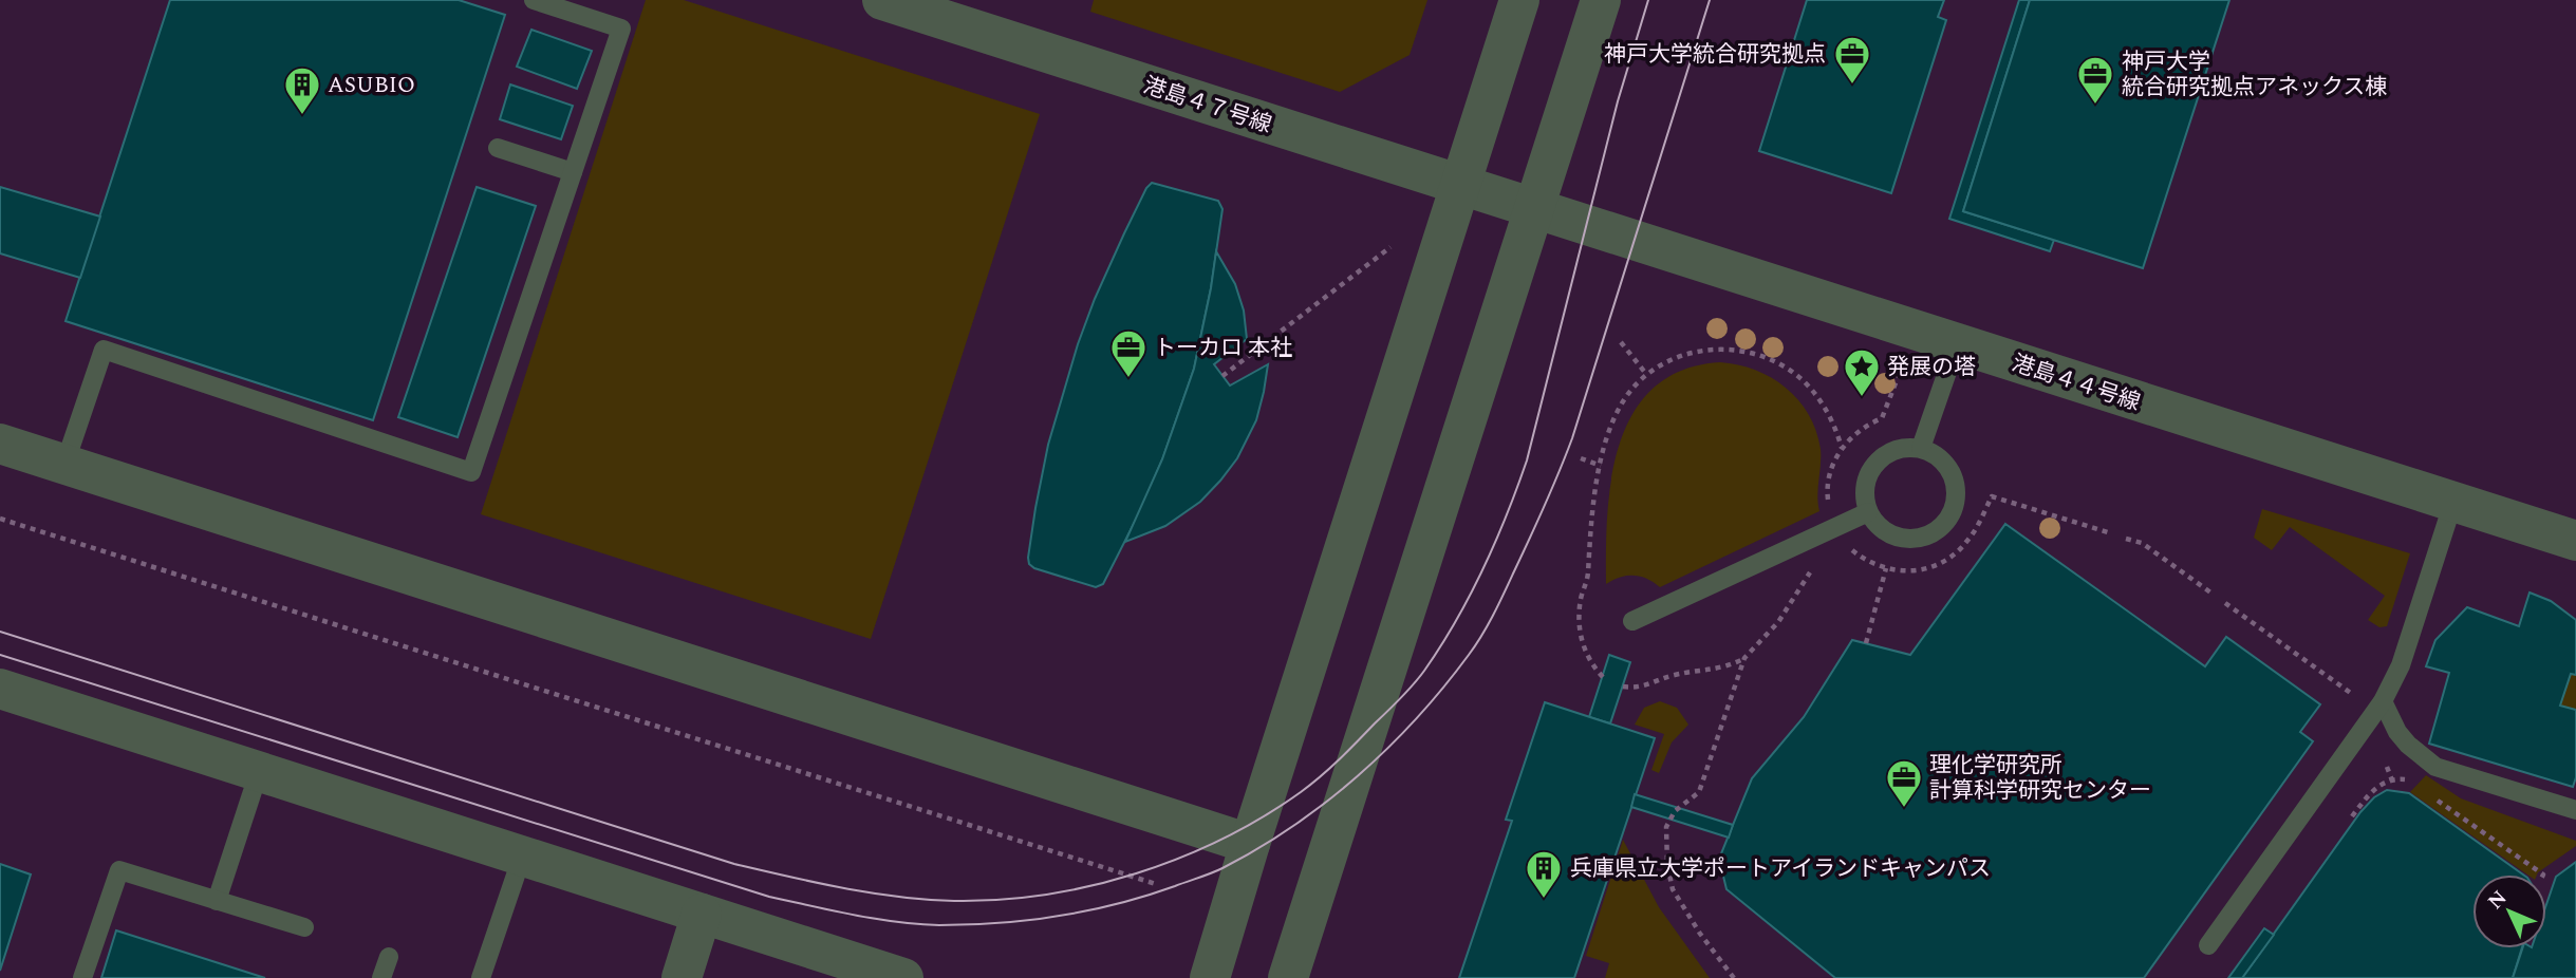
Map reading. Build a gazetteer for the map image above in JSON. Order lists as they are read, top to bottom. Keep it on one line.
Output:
{"streets":{"street":["港島４７号線","港島４４号線"]},"crossings":[["港島４７号線","港島４４号線"]],"places":{"office":["神戸大学統合研究拠点","神戸大学 統合研究拠点アネックス棟","トーカロ 本社","理化学研究所 計算科学研究センター"],"building":["ASUBIO","兵庫県立大学ポートアイランドキャンパス"],"place":["発展の塔"]},"north":"top left"}
